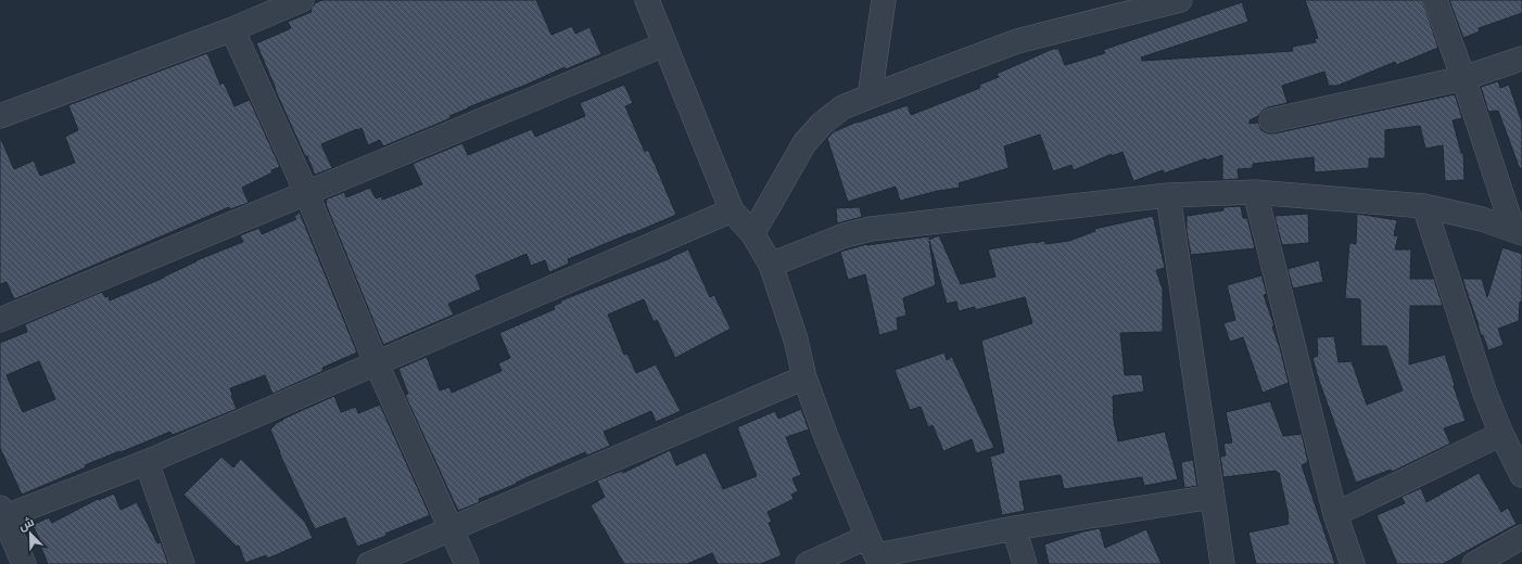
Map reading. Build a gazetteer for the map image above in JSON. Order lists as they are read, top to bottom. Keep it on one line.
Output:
{"north":"top left"}
